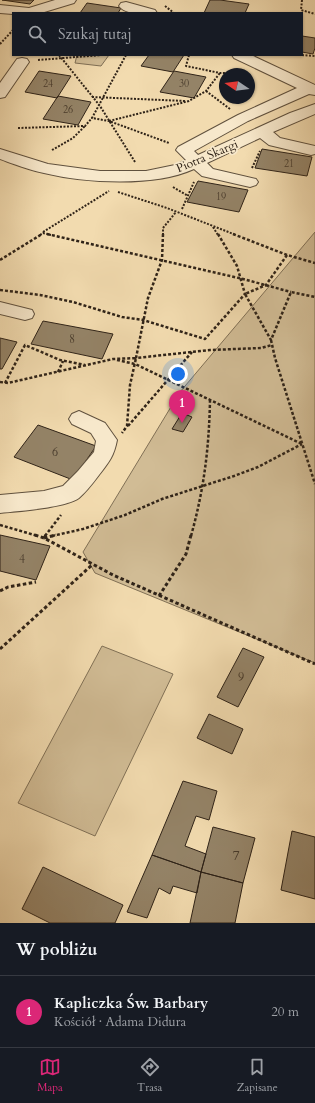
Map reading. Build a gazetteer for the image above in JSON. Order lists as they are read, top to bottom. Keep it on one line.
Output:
{"streets":{"street":["Piotra Skargi"]},"house_numbers":["24","30","26","21","19","8","6","4","9","7"],"north":"left","page":{"search":"Szukaj tutaj","pins":"1","heading":"W pobliżu","list":[{"mark":"1","name":"Kapliczka Św. Barbary","note":"Kościół · Adama Didura","value":"20 m"}],"nav":["Mapa","Trasa","Zapisane"]}}
